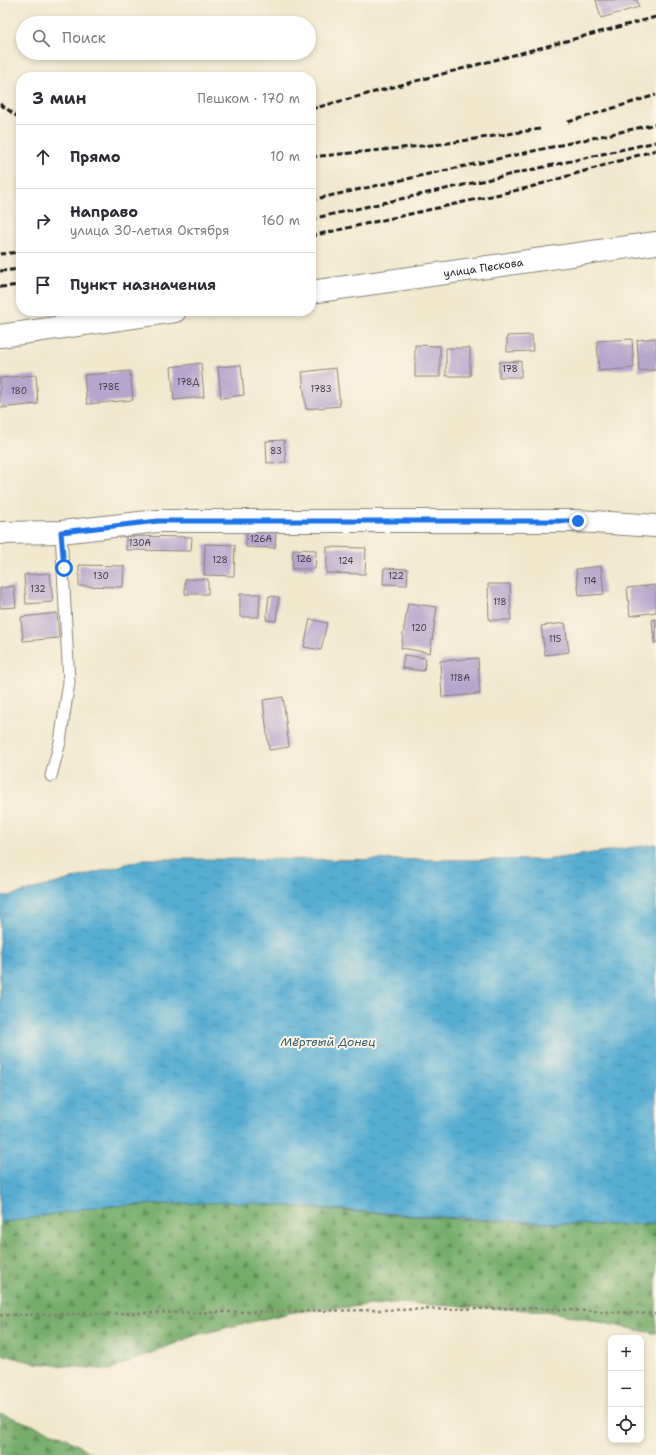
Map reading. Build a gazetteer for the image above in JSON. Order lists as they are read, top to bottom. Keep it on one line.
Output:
{"streets":{"street":["улица Пескова"]},"water":["Мёртвый Донец"],"house_numbers":["178","178Д","178Е","178З","180","83","126А","130А","126","128","124","130","122","114","132","118","120","115","118А"],"page":{"search":"Поиск","heading":["3 мин","Пешком · 170 m"],"list":[["Прямо","10 m"],["Направо","улица 30-летия Октября","160 m"],"Пункт назначения"],"map_buttons":["+","−"]}}
